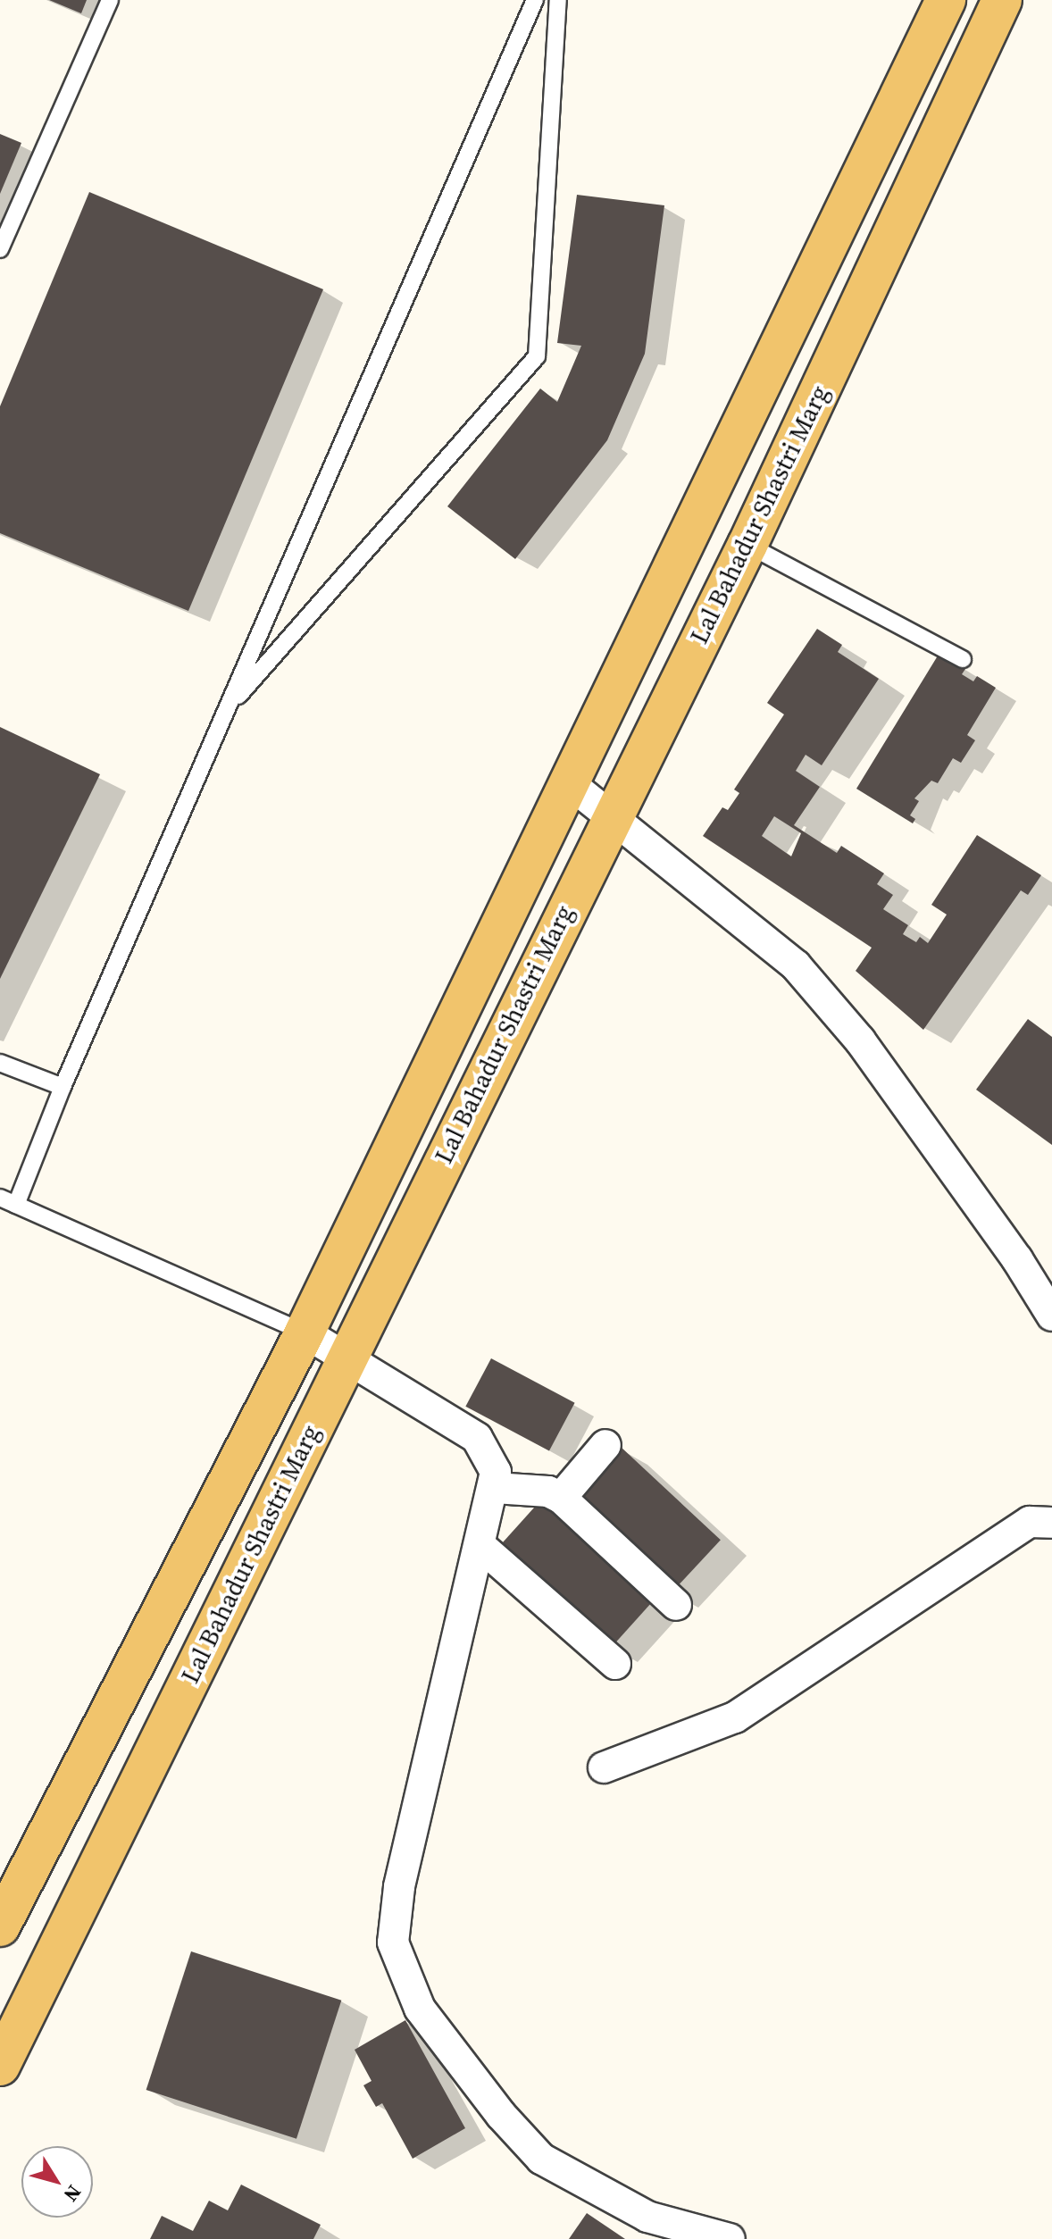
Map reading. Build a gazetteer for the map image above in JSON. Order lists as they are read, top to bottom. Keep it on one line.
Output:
{"streets":{"main road":["Lal Bahadur Shastri Marg"]},"north":"bottom right"}
